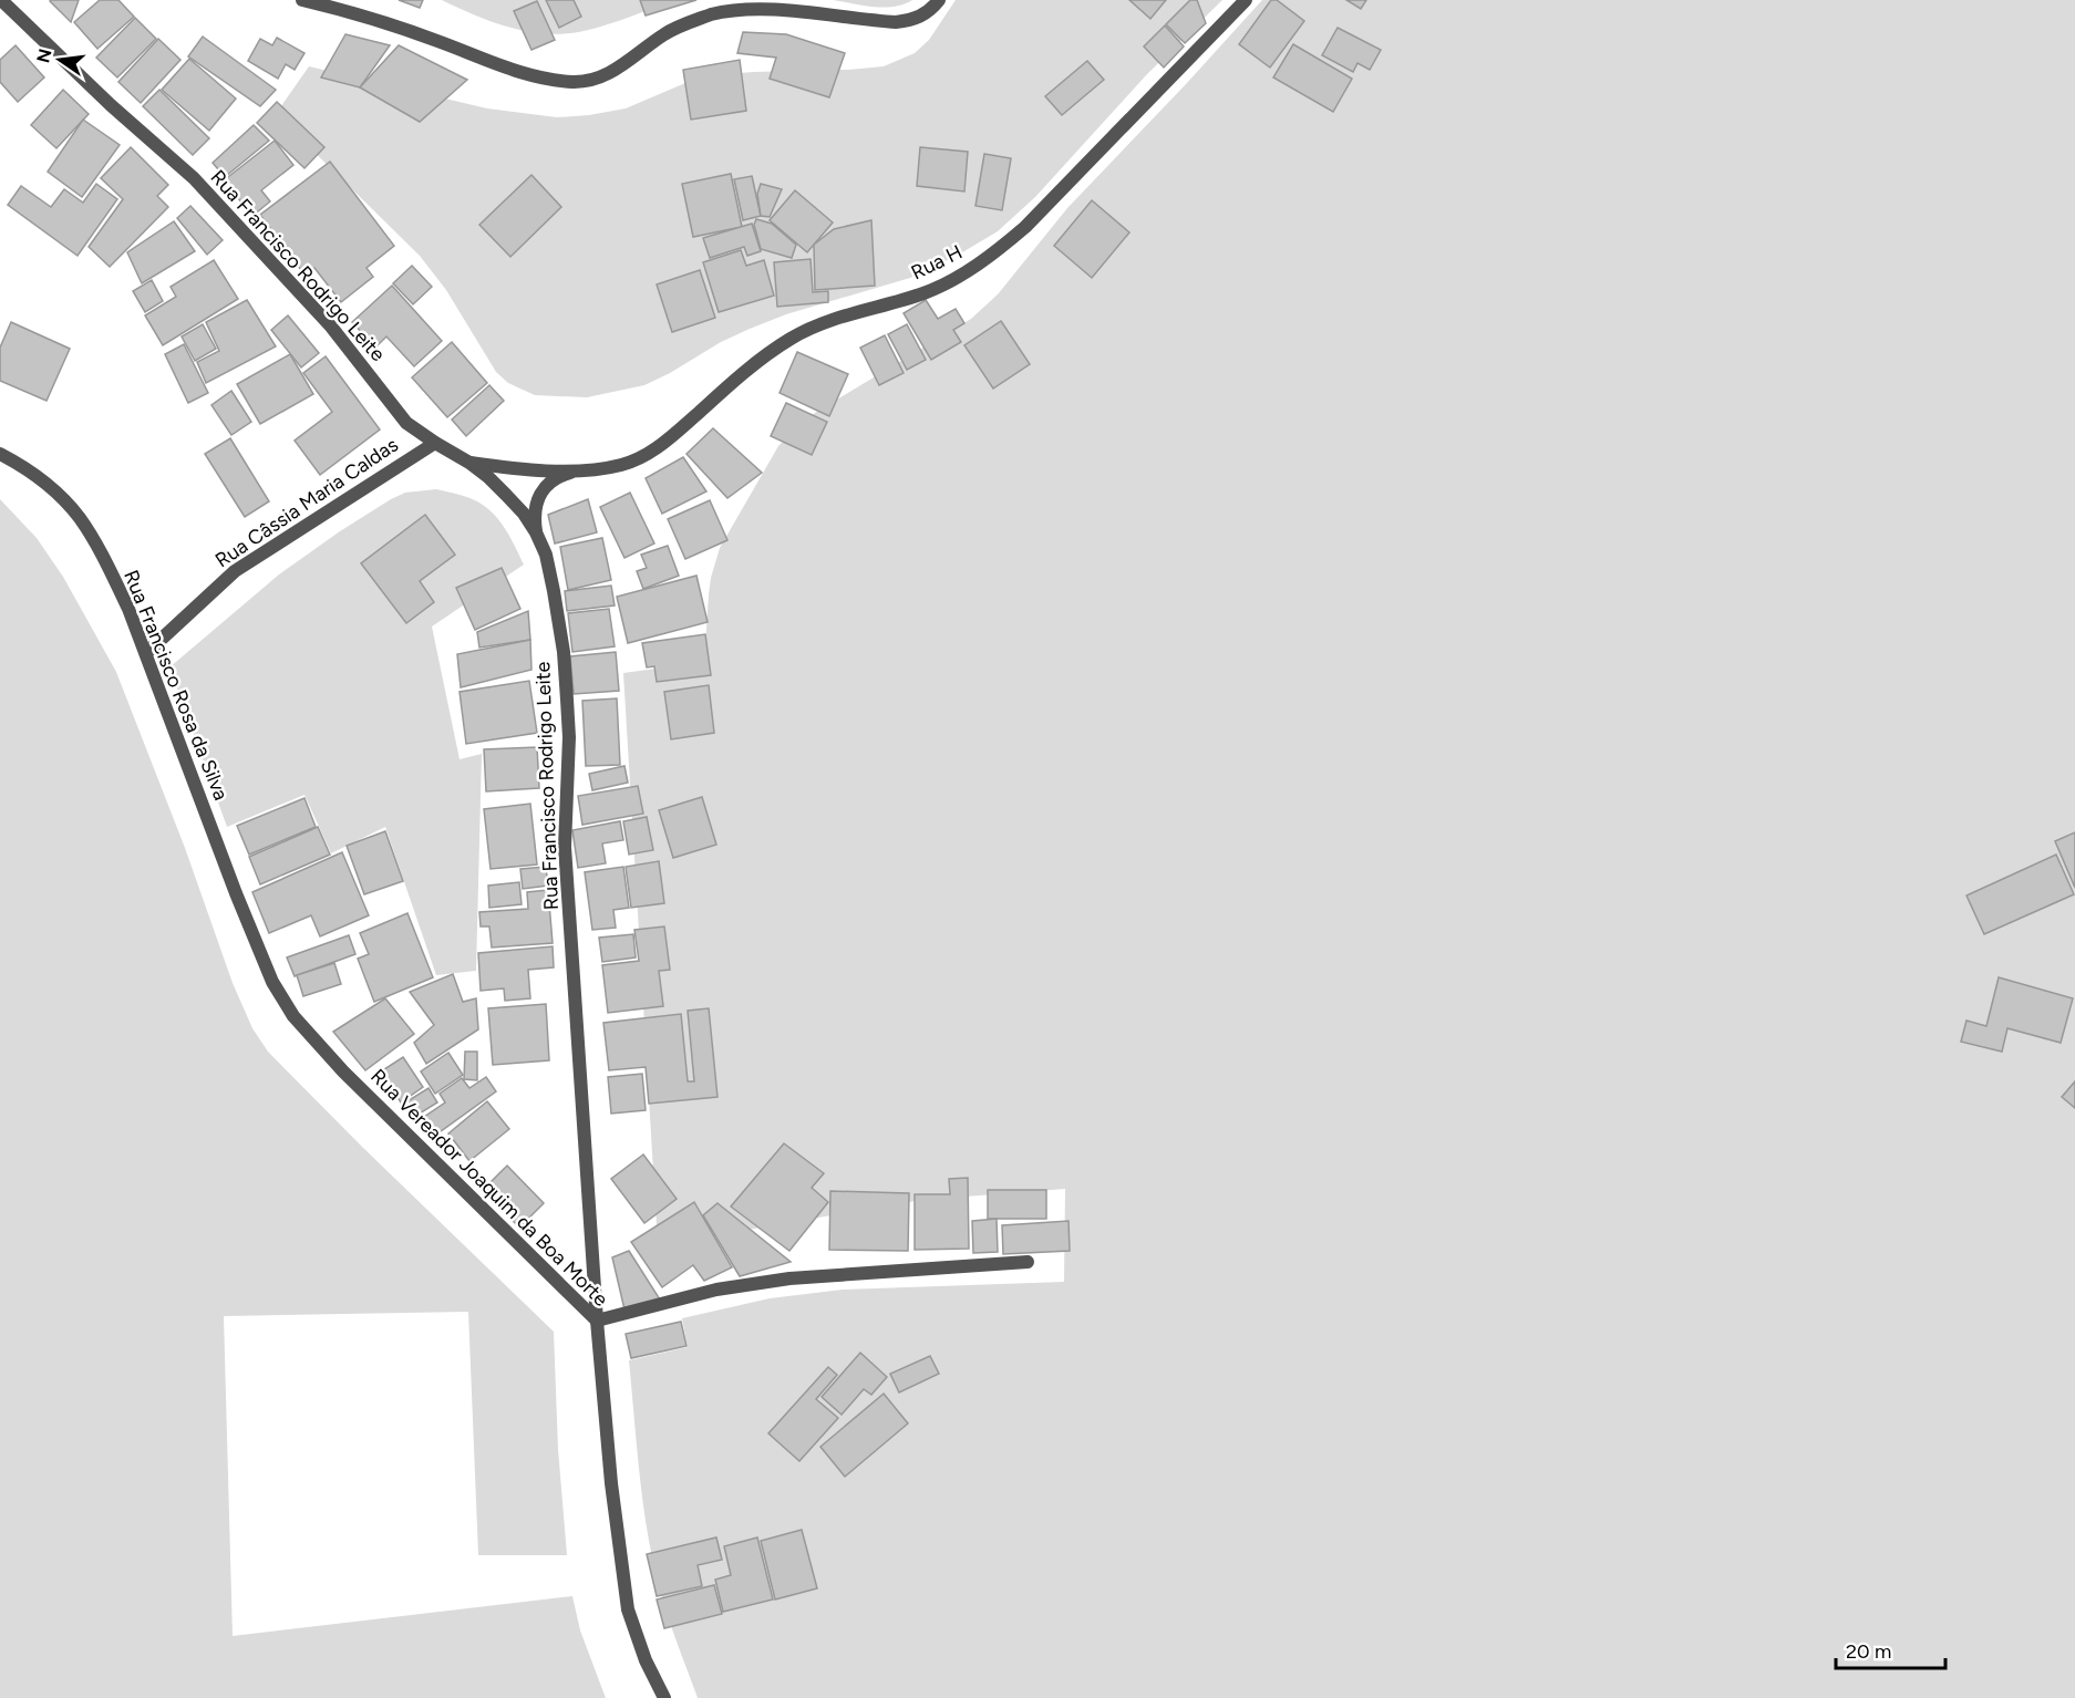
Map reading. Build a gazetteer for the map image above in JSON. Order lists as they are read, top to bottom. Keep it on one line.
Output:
{"streets":{"street":["Rua H","Rua Francisco Rodrigo Leite","Rua Câssia Maria Caldas","Rua Francisco Rosa da Silva","Rua Vereador Joaquim da Boa Morte"]},"crossings":[["Rua H","Rua Francisco Rodrigo Leite"],["Rua Francisco Rodrigo Leite","Rua Câssia Maria Caldas"],["Rua Francisco Rodrigo Leite","Rua Vereador Joaquim da Boa Morte"],["Rua Câssia Maria Caldas","Rua Francisco Rosa da Silva"],["Rua Francisco Rosa da Silva","Rua Vereador Joaquim da Boa Morte"]],"scale_bar":"20 m","north":"left"}
